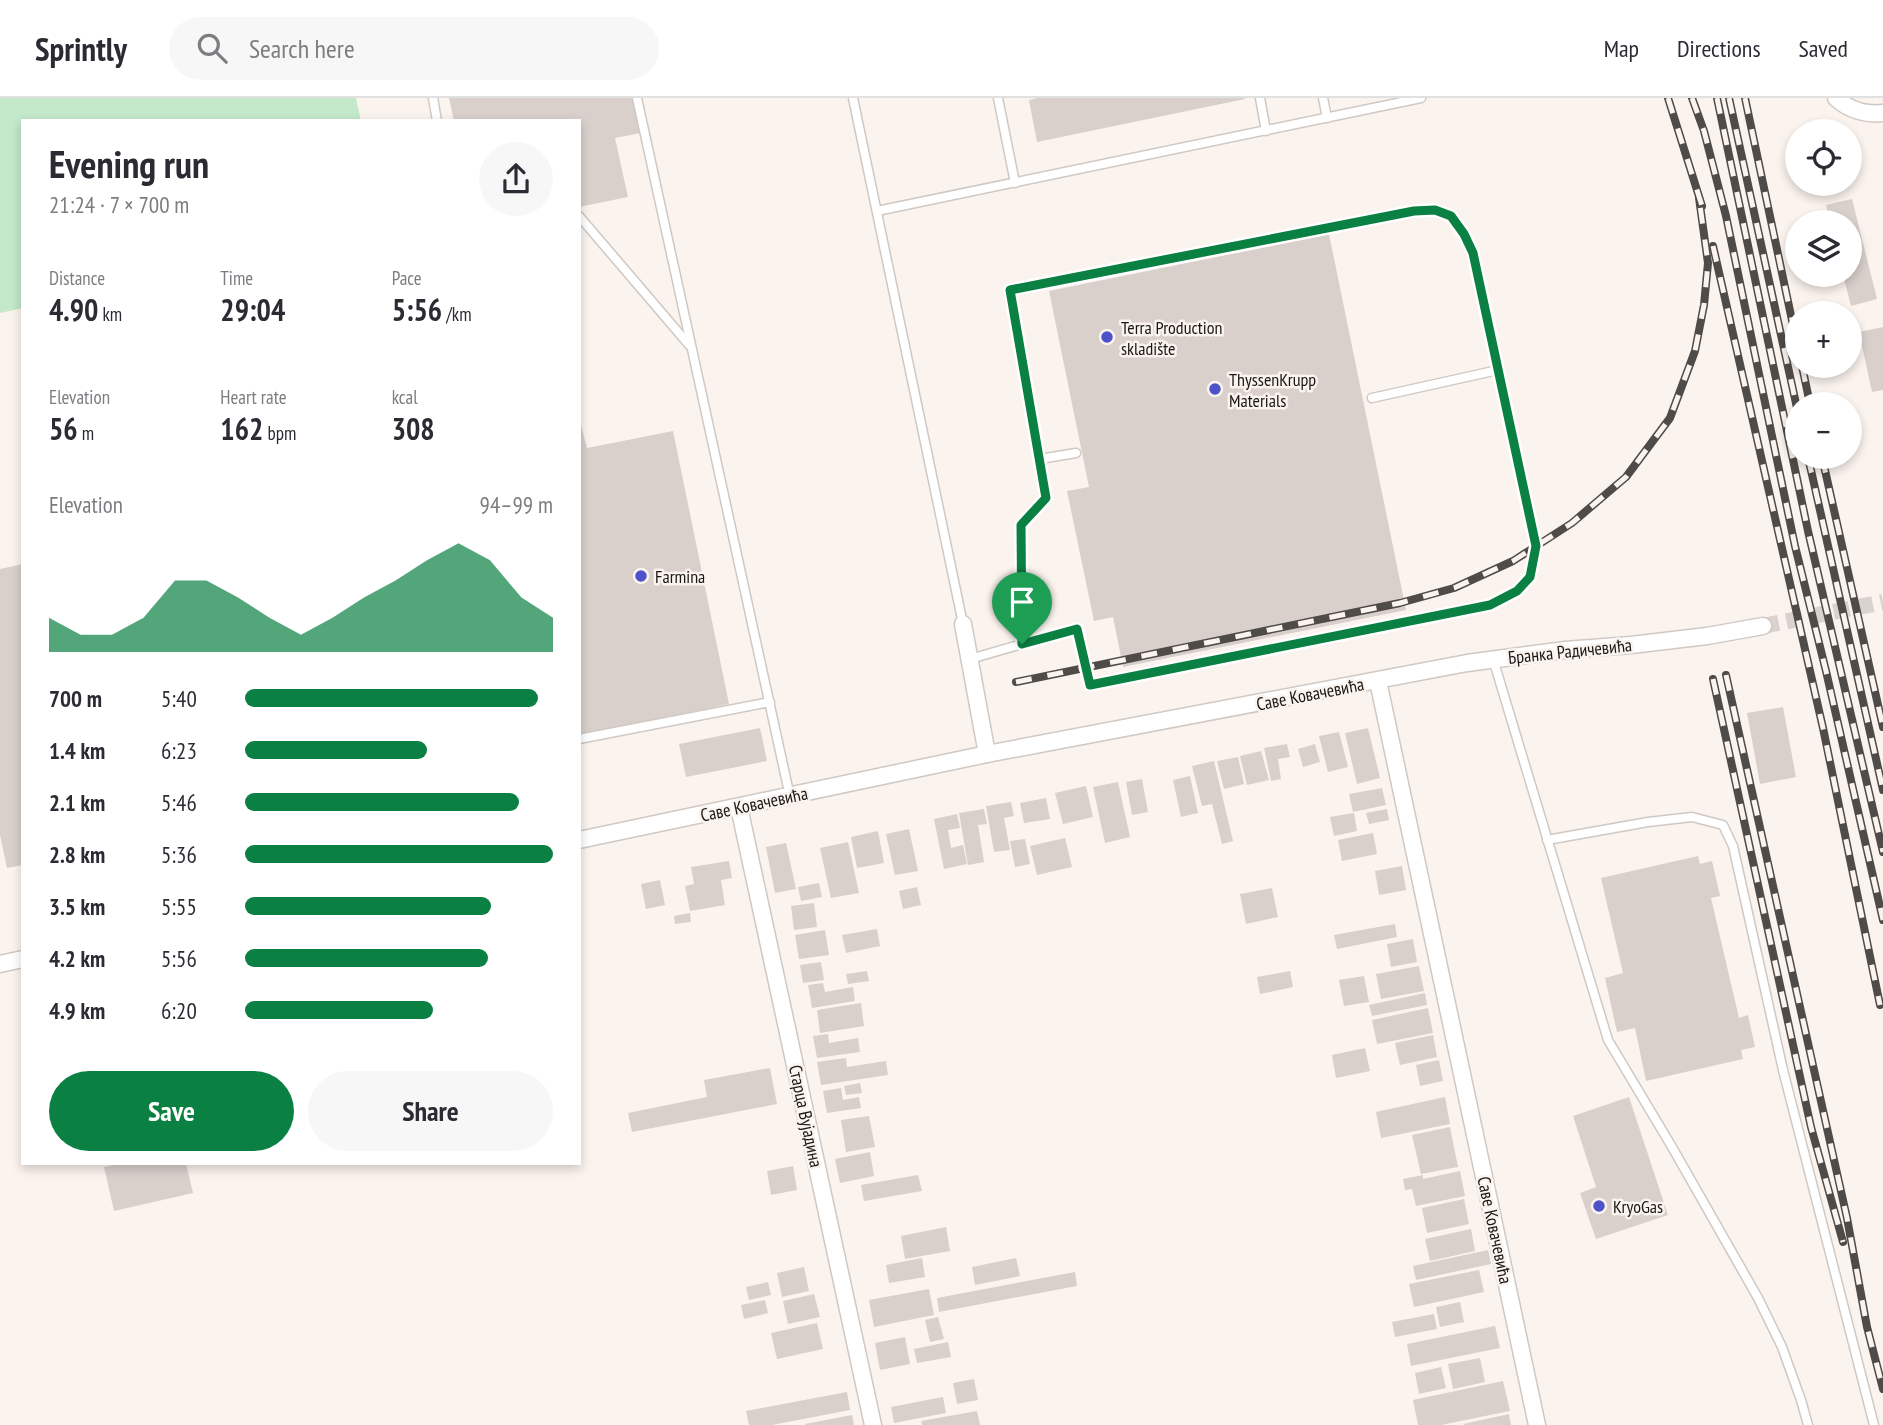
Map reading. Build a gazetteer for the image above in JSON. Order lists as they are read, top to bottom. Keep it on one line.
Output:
{"streets":{"street":["Бранка Радичевића","Саве Ковачевића","Старца Вујадина"]},"crossings":[["Бранка Радичевића","Саве Ковачевића"],["Саве Ковачевића","Старца Вујадина"]],"places":["Terra Production skladište","ThyssenKrupp Materials","Farmina","KryoGas"],"page":{"header":"Sprintly","search":"Search here","nav":["Map","Directions","Saved"],"map_buttons":["+","−"],"heading":["Evening run","21:24 · 7 × 700 m"],"stats":[["Distance","4.90 km"],["Time","29:04"],["Pace","5:56 /km"],["Elevation","56 m"],["Heart rate","162 bpm"],["kcal","308"]],"chart":["Elevation","94–99 m"],"list":[{"name":"700 m","note":"5:40"},{"name":"1.4 km","note":"6:23"},{"name":"2.1 km","note":"5:46"},{"name":"2.8 km","note":"5:36"},{"name":"3.5 km","note":"5:55"},{"name":"4.2 km","note":"5:56"},{"name":"4.9 km","note":"6:20"}],"buttons":["Save","Share"]}}
